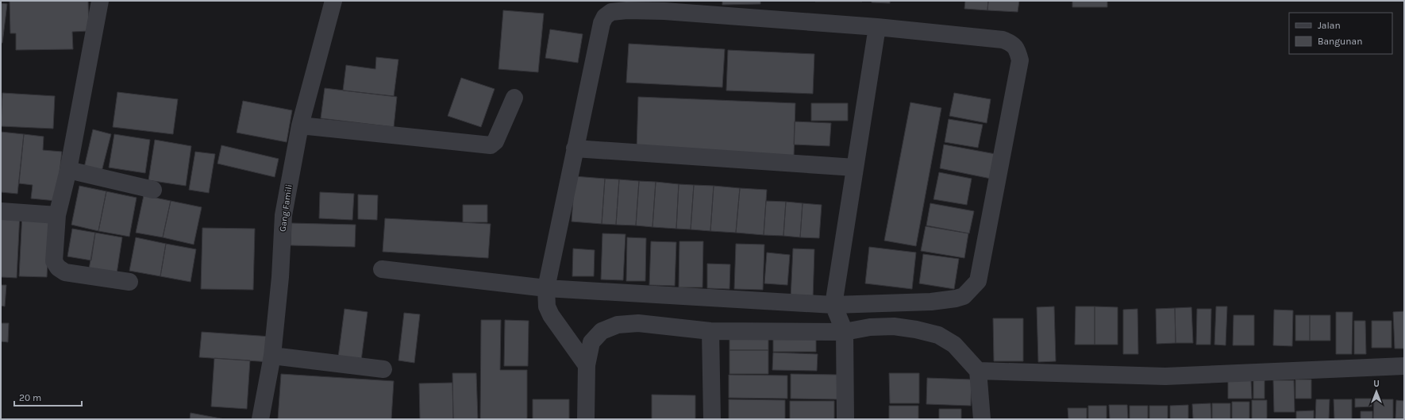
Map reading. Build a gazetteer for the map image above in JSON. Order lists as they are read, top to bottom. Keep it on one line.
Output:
{"streets":{"street":["Gang Famili"]},"legend":["Jalan","Bangunan"],"scale_bar":"20 m","north":"top"}
